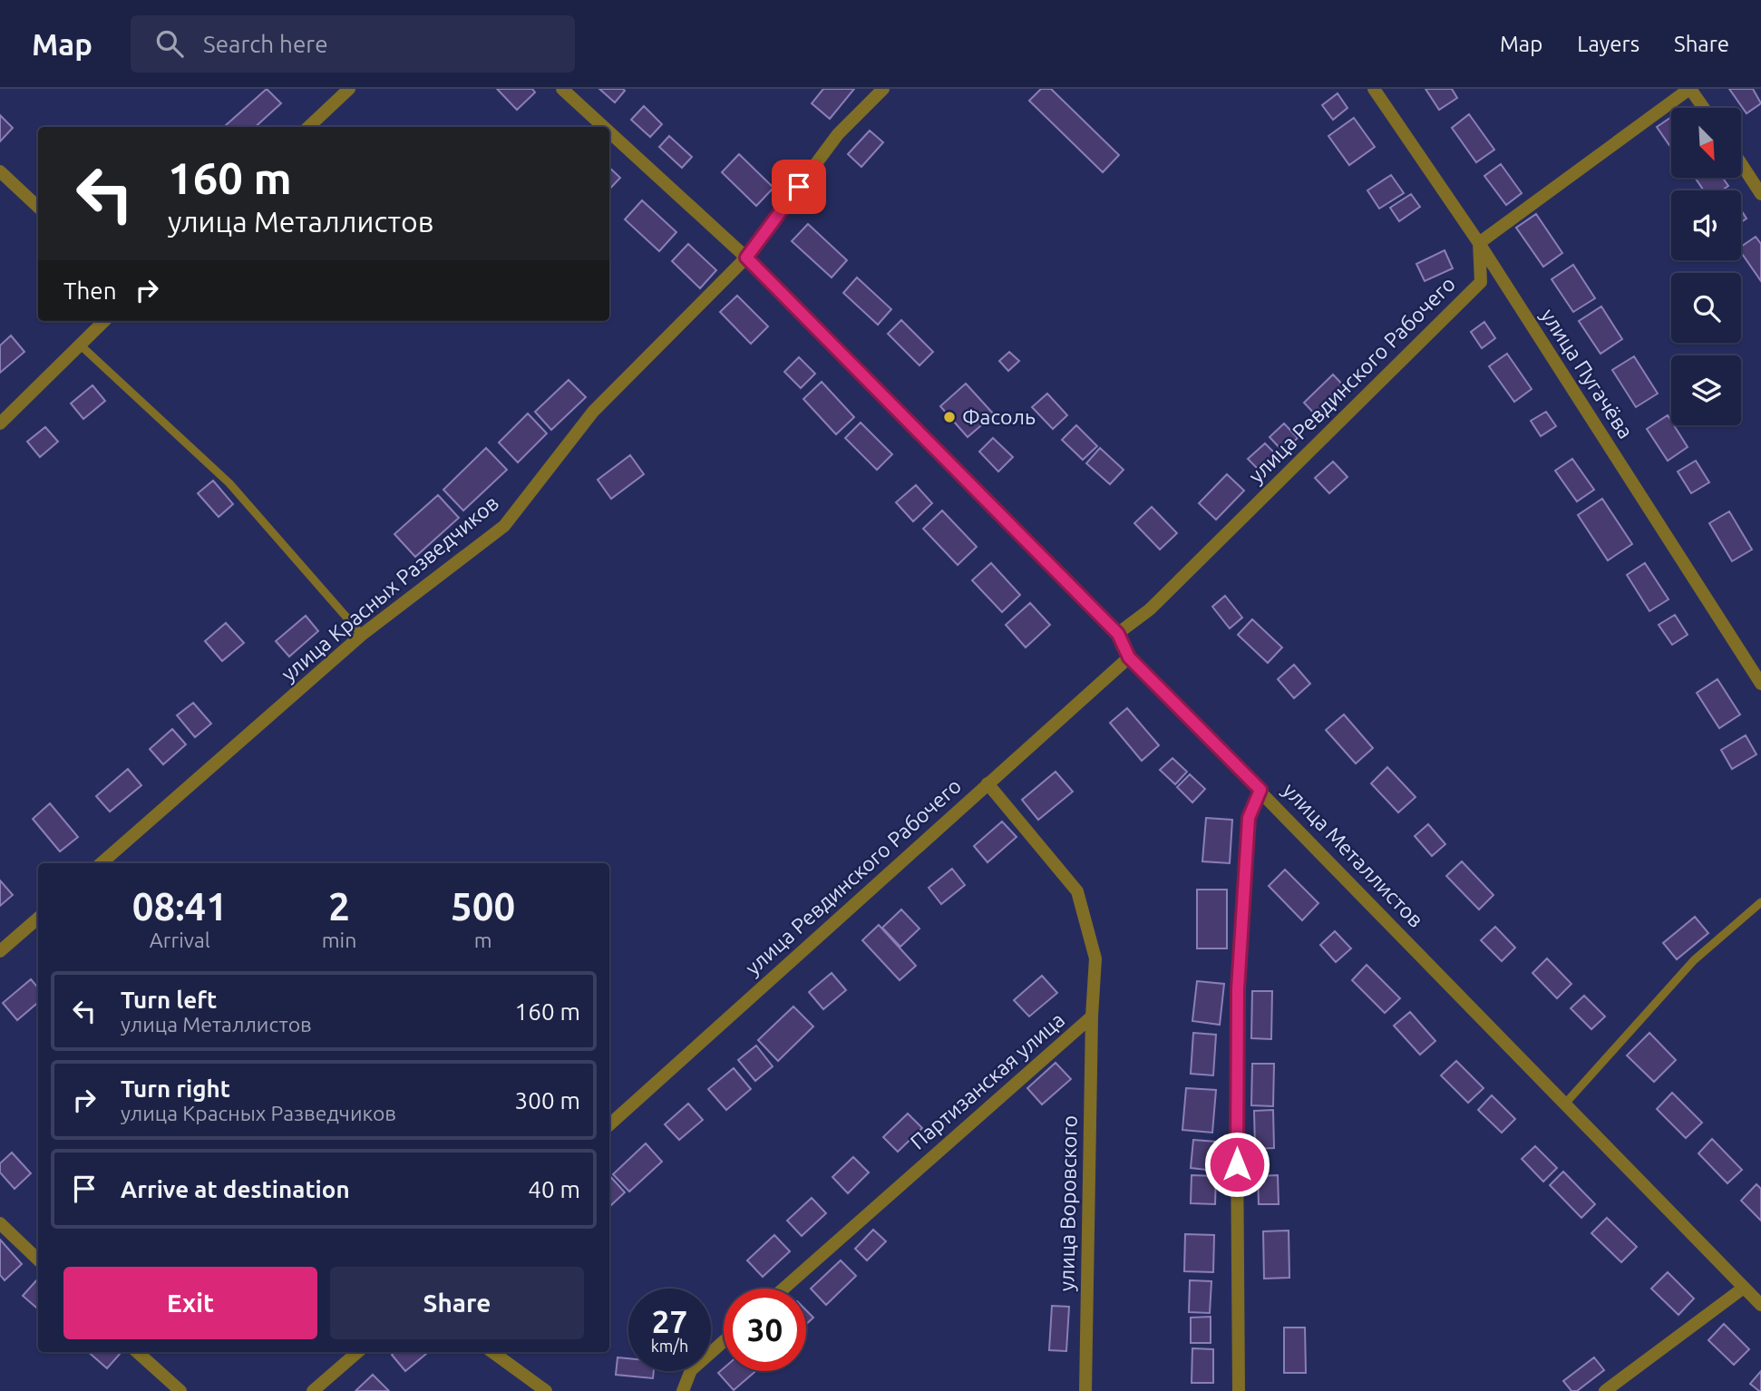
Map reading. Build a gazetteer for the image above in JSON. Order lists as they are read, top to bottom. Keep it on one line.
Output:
{"streets":{"street":["улица Пугачёва","улица Ревдинского Рабочего","улица Красных Разведчиков","улица Металлистов","Партизанская улица","улица Воровского"]},"crossings":[["улица Пугачёва","улица Ревдинского Рабочего"],["улица Ревдинского Рабочего","улица Металлистов"],["улица Ревдинского Рабочего","Партизанская улица"],["улица Красных Разведчиков","улица Металлистов"],["Партизанская улица","улица Воровского"]],"places":["Фасоль"],"north":"bottom right","page":{"header":"Map","search":"Search here","nav":["Map","Layers","Share"],"turn":["160 m","улица Металлистов"],"then":"Then","eta":["08:41","Arrival","2","min","500","m"],"list":[{"name":"Turn left","note":"улица Металлистов","value":"160 m"},{"name":"Turn right","note":"улица Красных Разведчиков","value":"300 m"},{"name":"Arrive at destination","value":"40 m"}],"buttons":["Exit","Share"],"speed":"27 km/h","limit":"30"}}
